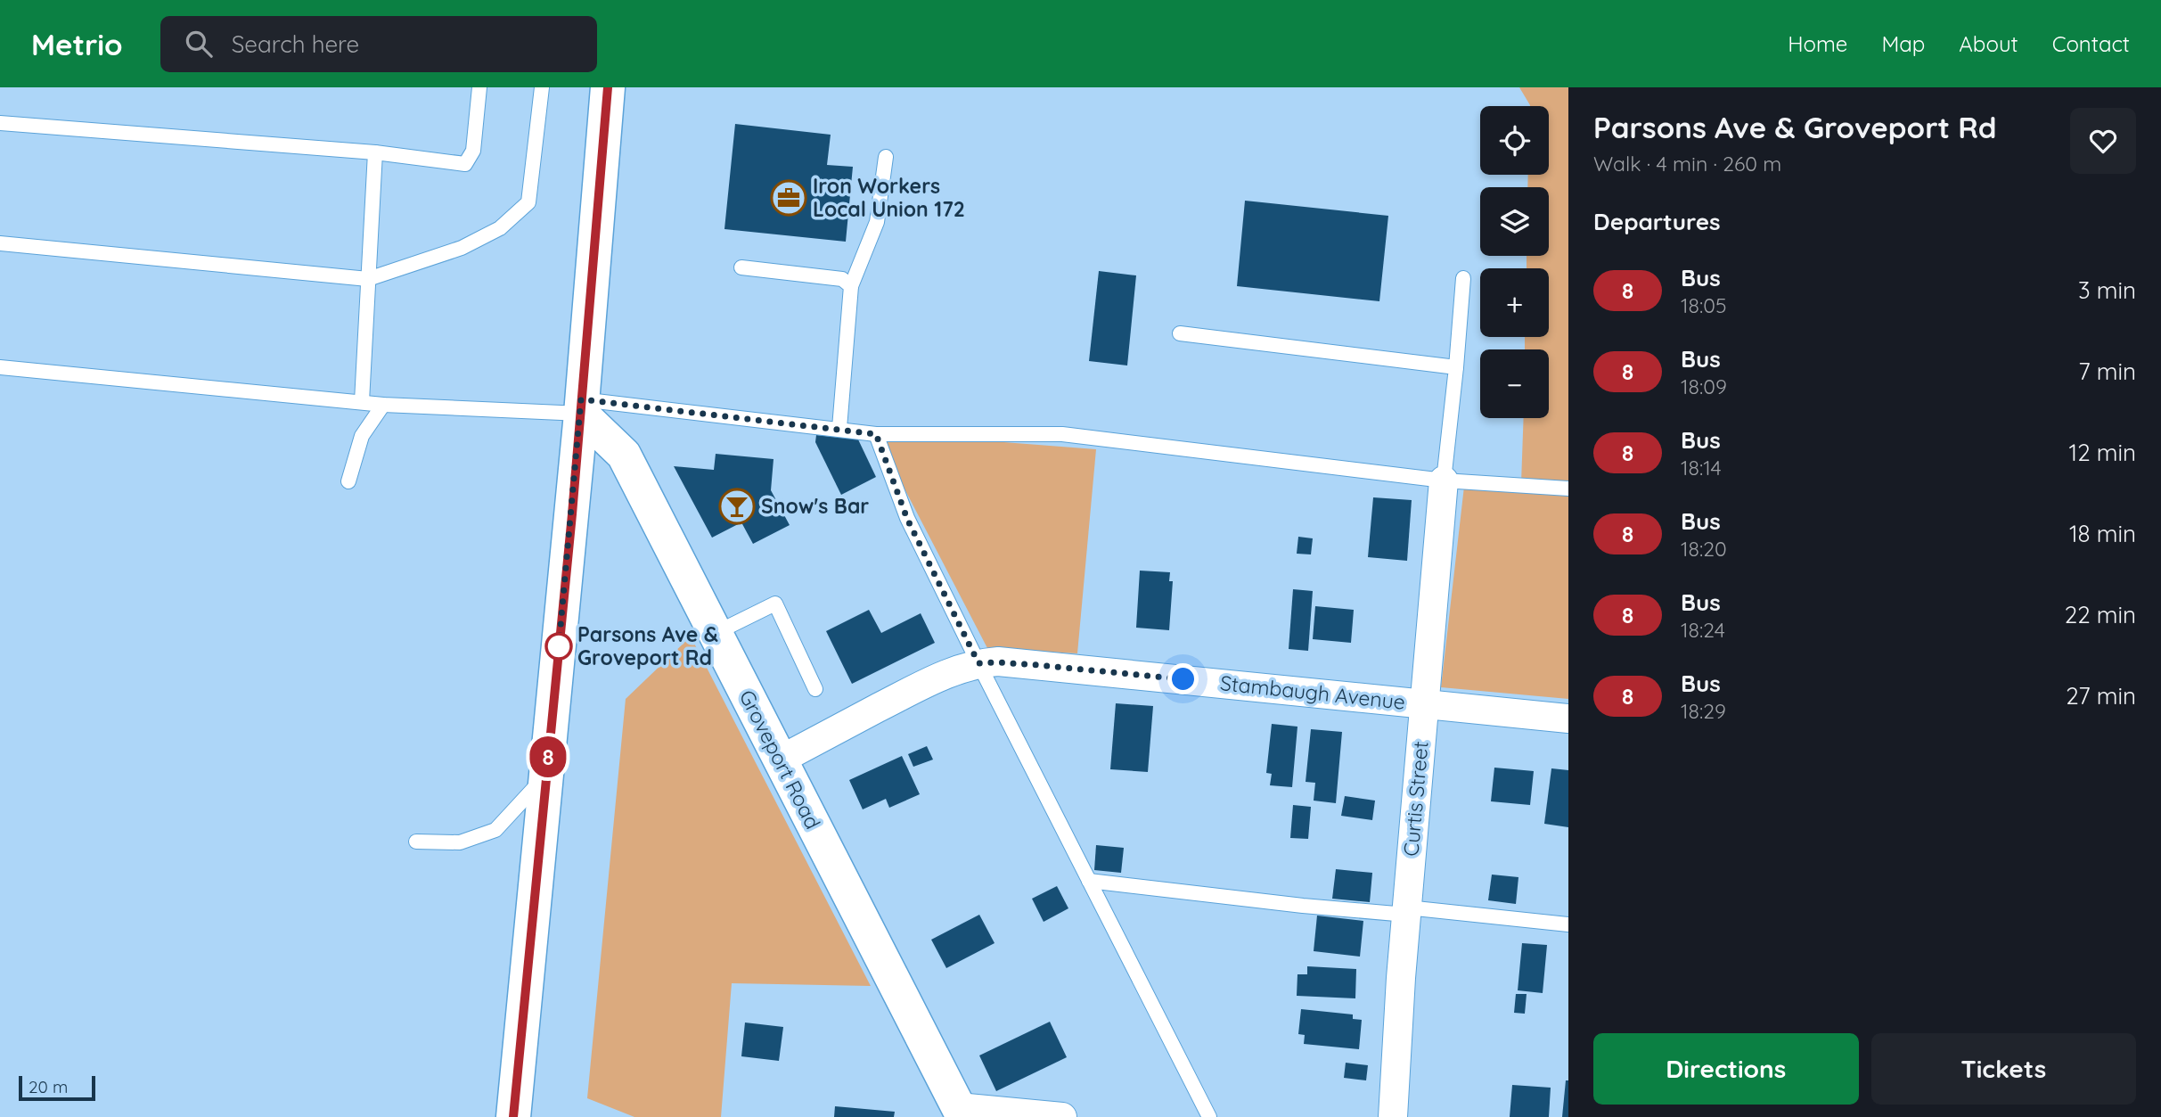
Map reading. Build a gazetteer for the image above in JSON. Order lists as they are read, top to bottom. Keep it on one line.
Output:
{"streets":{"main road":["Groveport Road"],"street":["Stambaugh Avenue","Curtis Street"]},"crossings":[["Stambaugh Avenue","Groveport Road"],["Stambaugh Avenue","Curtis Street"]],"places":{"office":["Iron Workers Local Union 172"],"bar":["Snow's Bar"],"other":["Parsons Ave & Groveport Rd"]},"lines":["bus line 8"],"scale_bar":"20 m","page":{"header":"Metrio","search":"Search here","nav":["Home","Map","About","Contact"],"on_map":"8","heading":[["Parsons Ave & Groveport Rd","Walk · 4 min · 260 m"],"Departures"],"map_buttons":["+","−"],"list":[{"mark":"8","name":"Bus","note":"18:05","value":"3 min"},{"mark":"8","name":"Bus","note":"18:09","value":"7 min"},{"mark":"8","name":"Bus","note":"18:14","value":"12 min"},{"mark":"8","name":"Bus","note":"18:20","value":"18 min"},{"mark":"8","name":"Bus","note":"18:24","value":"22 min"},{"mark":"8","name":"Bus","note":"18:29","value":"27 min"}],"buttons":["Directions","Tickets"],"scale":"20 m"}}
